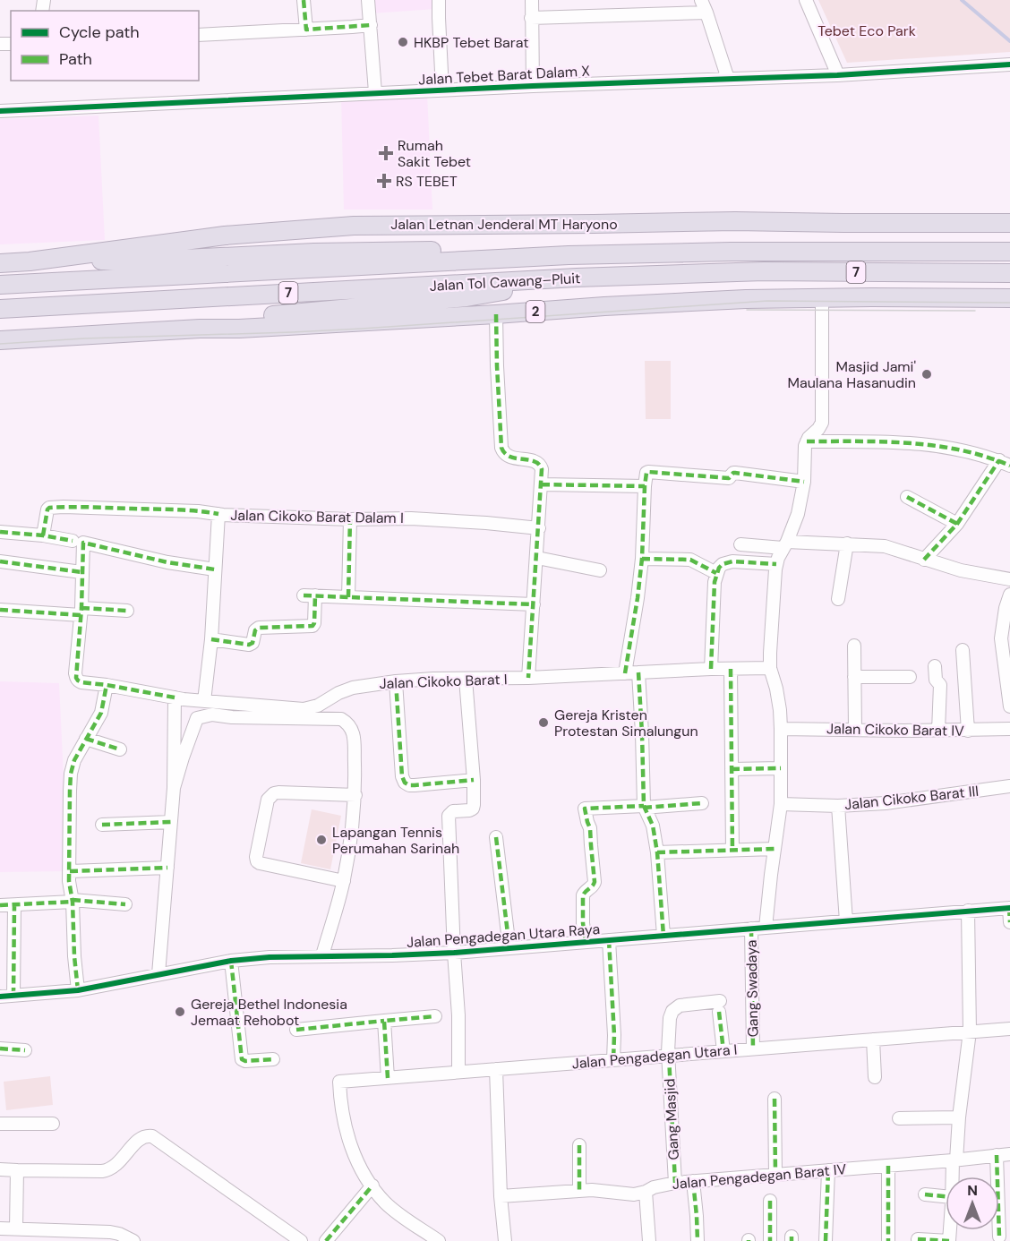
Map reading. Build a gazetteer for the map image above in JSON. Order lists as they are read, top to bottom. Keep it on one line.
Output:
{"streets":{"highway":["Jalan Letnan Jenderal MT Haryono","7","Jalan Tol Cawang–Pluit","2"],"street":["Jalan Tebet Barat Dalam X","Jalan Cikoko Barat Dalam I","Jalan Cikoko Barat I","Jalan Cikoko Barat IV","Jalan Cikoko Barat III","Jalan Pengadegan Utara Raya","Gang Swadaya","Jalan Pengadegan Utara I","Gang Masjid","Jalan Pengadegan Barat IV"]},"crossings":[["Jalan Cikoko Barat Dalam I","Jalan Cikoko Barat I"],["Jalan Pengadegan Utara Raya","Gang Swadaya"],["Gang Swadaya","Jalan Pengadegan Utara I"],["Jalan Pengadegan Utara I","Gang Masjid"],["Gang Masjid","Jalan Pengadegan Barat IV"]],"parks":["Tebet Eco Park"],"places":{"other":["HKBP Tebet Barat","Masjid Jami' Maulana Hasanudin","Gereja Kristen Protestan Simalungun","Lapangan Tennis Perumahan Sarinah","Gereja Bethel Indonesia Jemaat Rehobot"],"health":["Rumah Sakit Tebet","RS TEBET"]},"legend":["Cycle path","Path"],"north":"top"}
